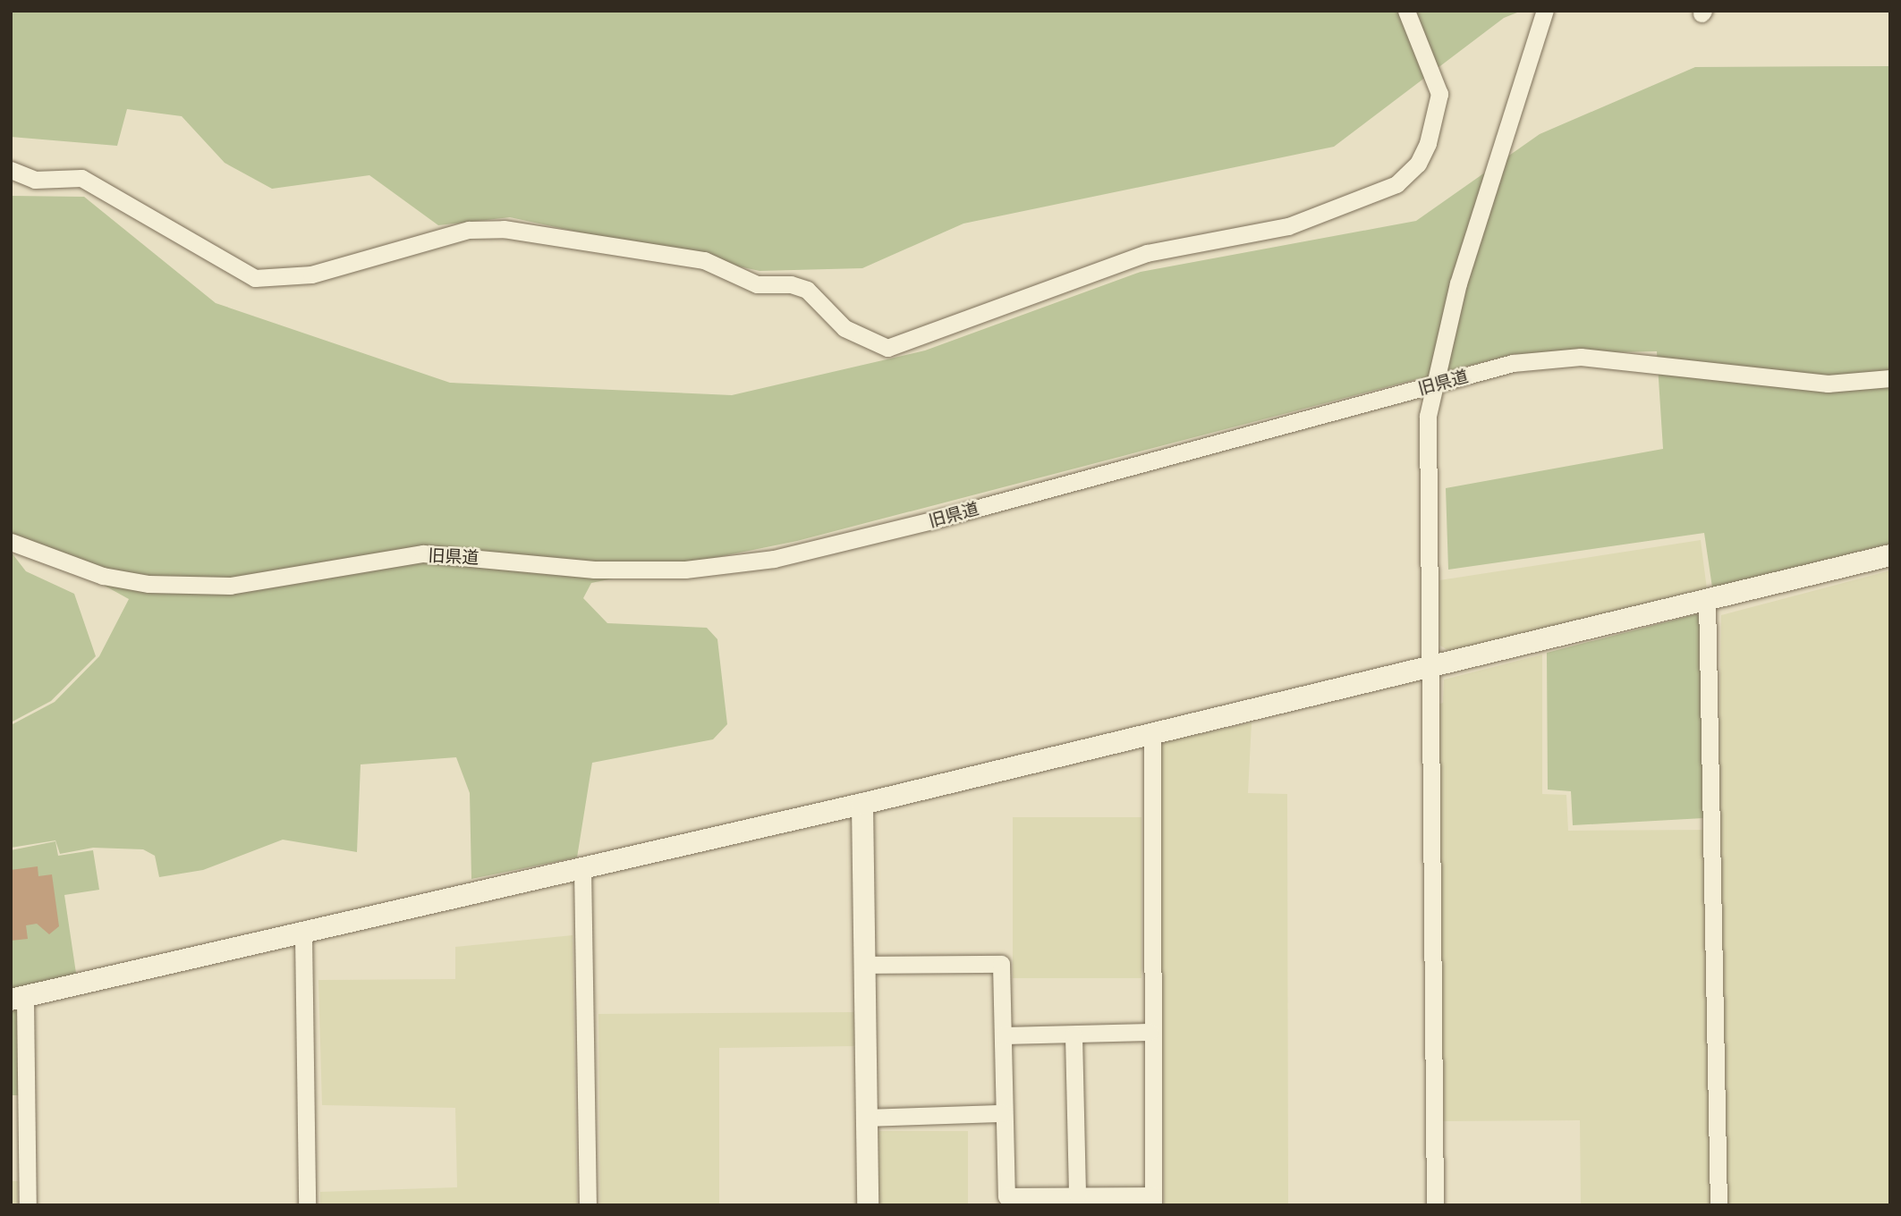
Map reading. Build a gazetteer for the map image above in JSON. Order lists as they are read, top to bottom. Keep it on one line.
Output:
{"streets":{"street":["旧県道"]}}
